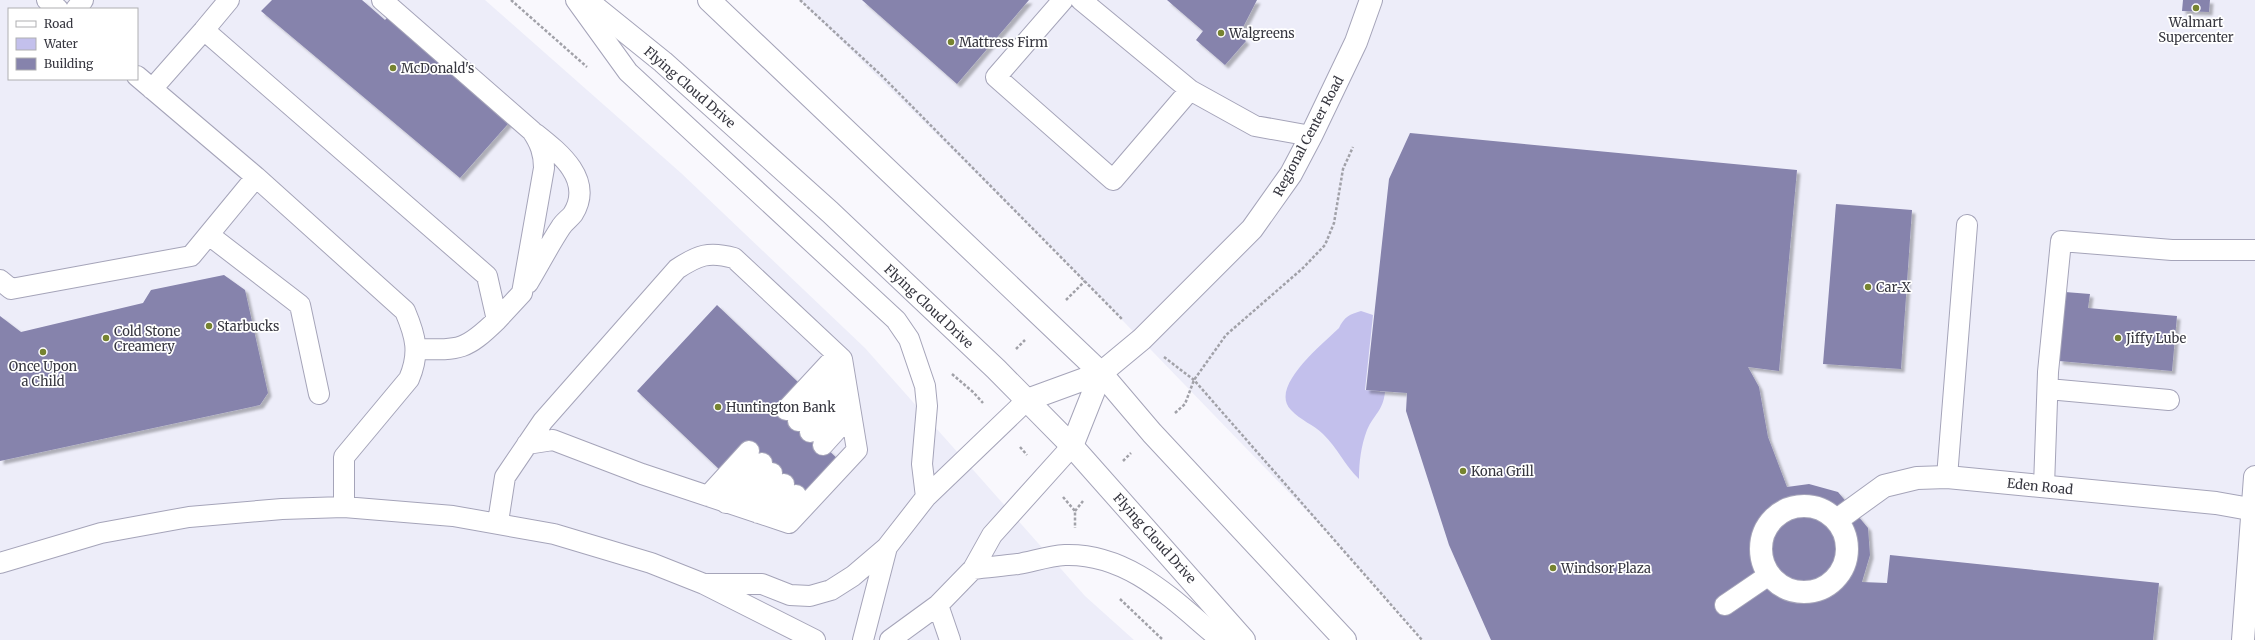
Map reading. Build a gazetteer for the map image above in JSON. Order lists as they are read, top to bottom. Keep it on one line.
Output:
{"streets":{"main road":["Flying Cloud Drive","Regional Center Road","Eden Road"]},"crossings":[["Flying Cloud Drive","Regional Center Road"]],"places":["Walmart Supercenter","Walgreens","Mattress Firm","McDonald's","Car-X","Starbucks","Cold Stone Creamery","Jiffy Lube","Once Upon a Child","Huntington Bank","Kona Grill","Windsor Plaza"],"legend":["Road","Water","Building"]}
